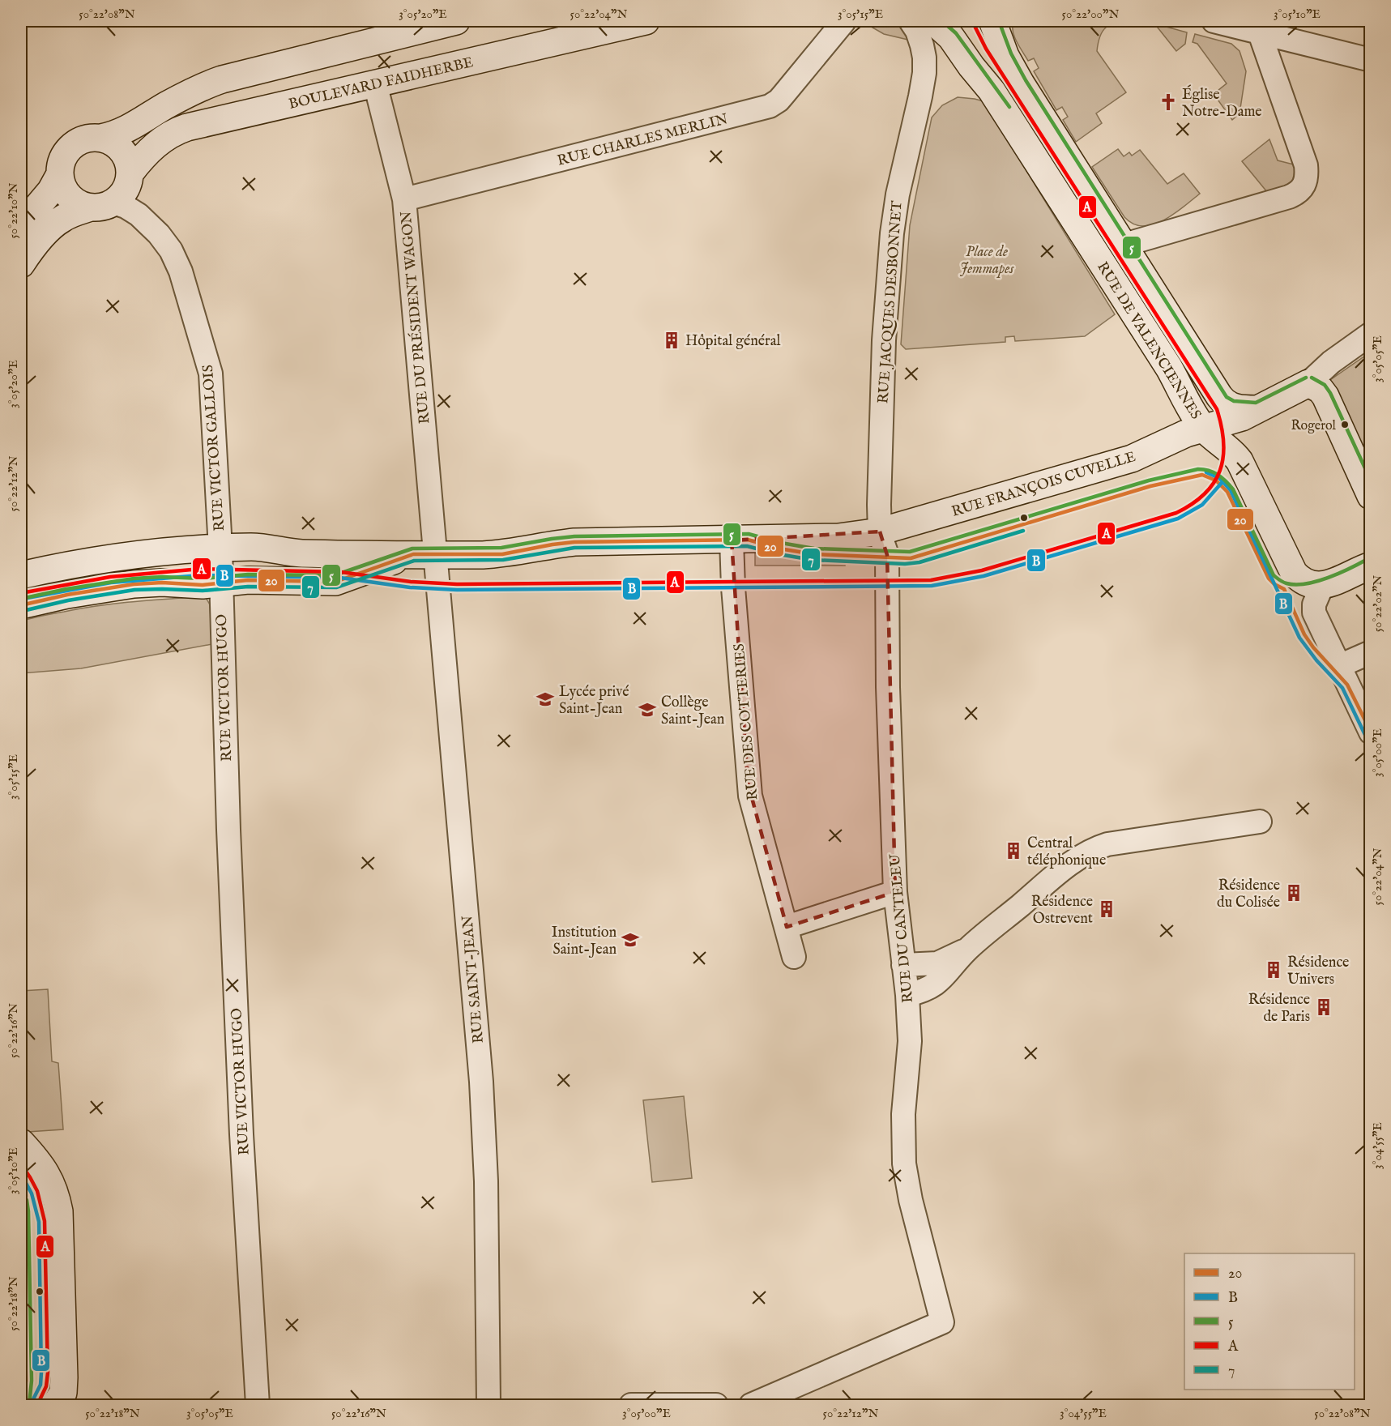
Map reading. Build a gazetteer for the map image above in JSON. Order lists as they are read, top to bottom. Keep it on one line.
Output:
{"streets":{"street":["BOULEVARD FAIDHERBE","RUE CHARLES MERLIN","RUE JACQUES DESBONNET","RUE DU PRÉSIDENT WAGON","RUE DE VALENCIENNES","RUE VICTOR GALLOIS","RUE FRANÇOIS CUVELLE","RUE VICTOR HUGO","RUE DES COTTERIES","RUE DU CANTELEU","RUE SAINT-JEAN"]},"crossings":[["BOULEVARD FAIDHERBE","RUE DU PRÉSIDENT WAGON"],["BOULEVARD FAIDHERBE","RUE VICTOR GALLOIS"],["RUE CHARLES MERLIN","RUE DU PRÉSIDENT WAGON"],["RUE JACQUES DESBONNET","RUE FRANÇOIS CUVELLE"],["RUE JACQUES DESBONNET","RUE DU CANTELEU"],["RUE DU PRÉSIDENT WAGON","RUE FRANÇOIS CUVELLE"],["RUE DU PRÉSIDENT WAGON","RUE SAINT-JEAN"],["RUE DE VALENCIENNES","RUE FRANÇOIS CUVELLE"],["RUE VICTOR GALLOIS","RUE FRANÇOIS CUVELLE"],["RUE VICTOR GALLOIS","RUE VICTOR HUGO"],["RUE FRANÇOIS CUVELLE","RUE DES COTTERIES"],["RUE FRANÇOIS CUVELLE","RUE DU CANTELEU"],["RUE FRANÇOIS CUVELLE","RUE SAINT-JEAN"]],"parks":["Place de Jemmapes"],"places":{"church":["Église Notre-Dame"],"building":["Hôpital général","Central téléphonique","Résidence du Colisée","Résidence Ostrevent","Résidence Univers","Résidence de Paris"],"other":["Rogerol"],"school or university":["Lycée privé Saint-Jean","Collège Saint-Jean","Institution Saint-Jean"]},"lines":["transit line 5","transit line A","transit line B","transit line 20","transit line 7"],"legend":["20","B","5","A","7"],"coordinates":["50°22'08\"N","3°05'20\"E","50°22'04\"N","3°05'15\"E","50°22'00\"N","3°05'10\"E","50°22'10\"N","3°05'05\"E","50°22'12\"N","50°22'02\"N","3°05'00\"E","50°22'16\"N","3°04'55\"E","50°22'18\"N"]}
